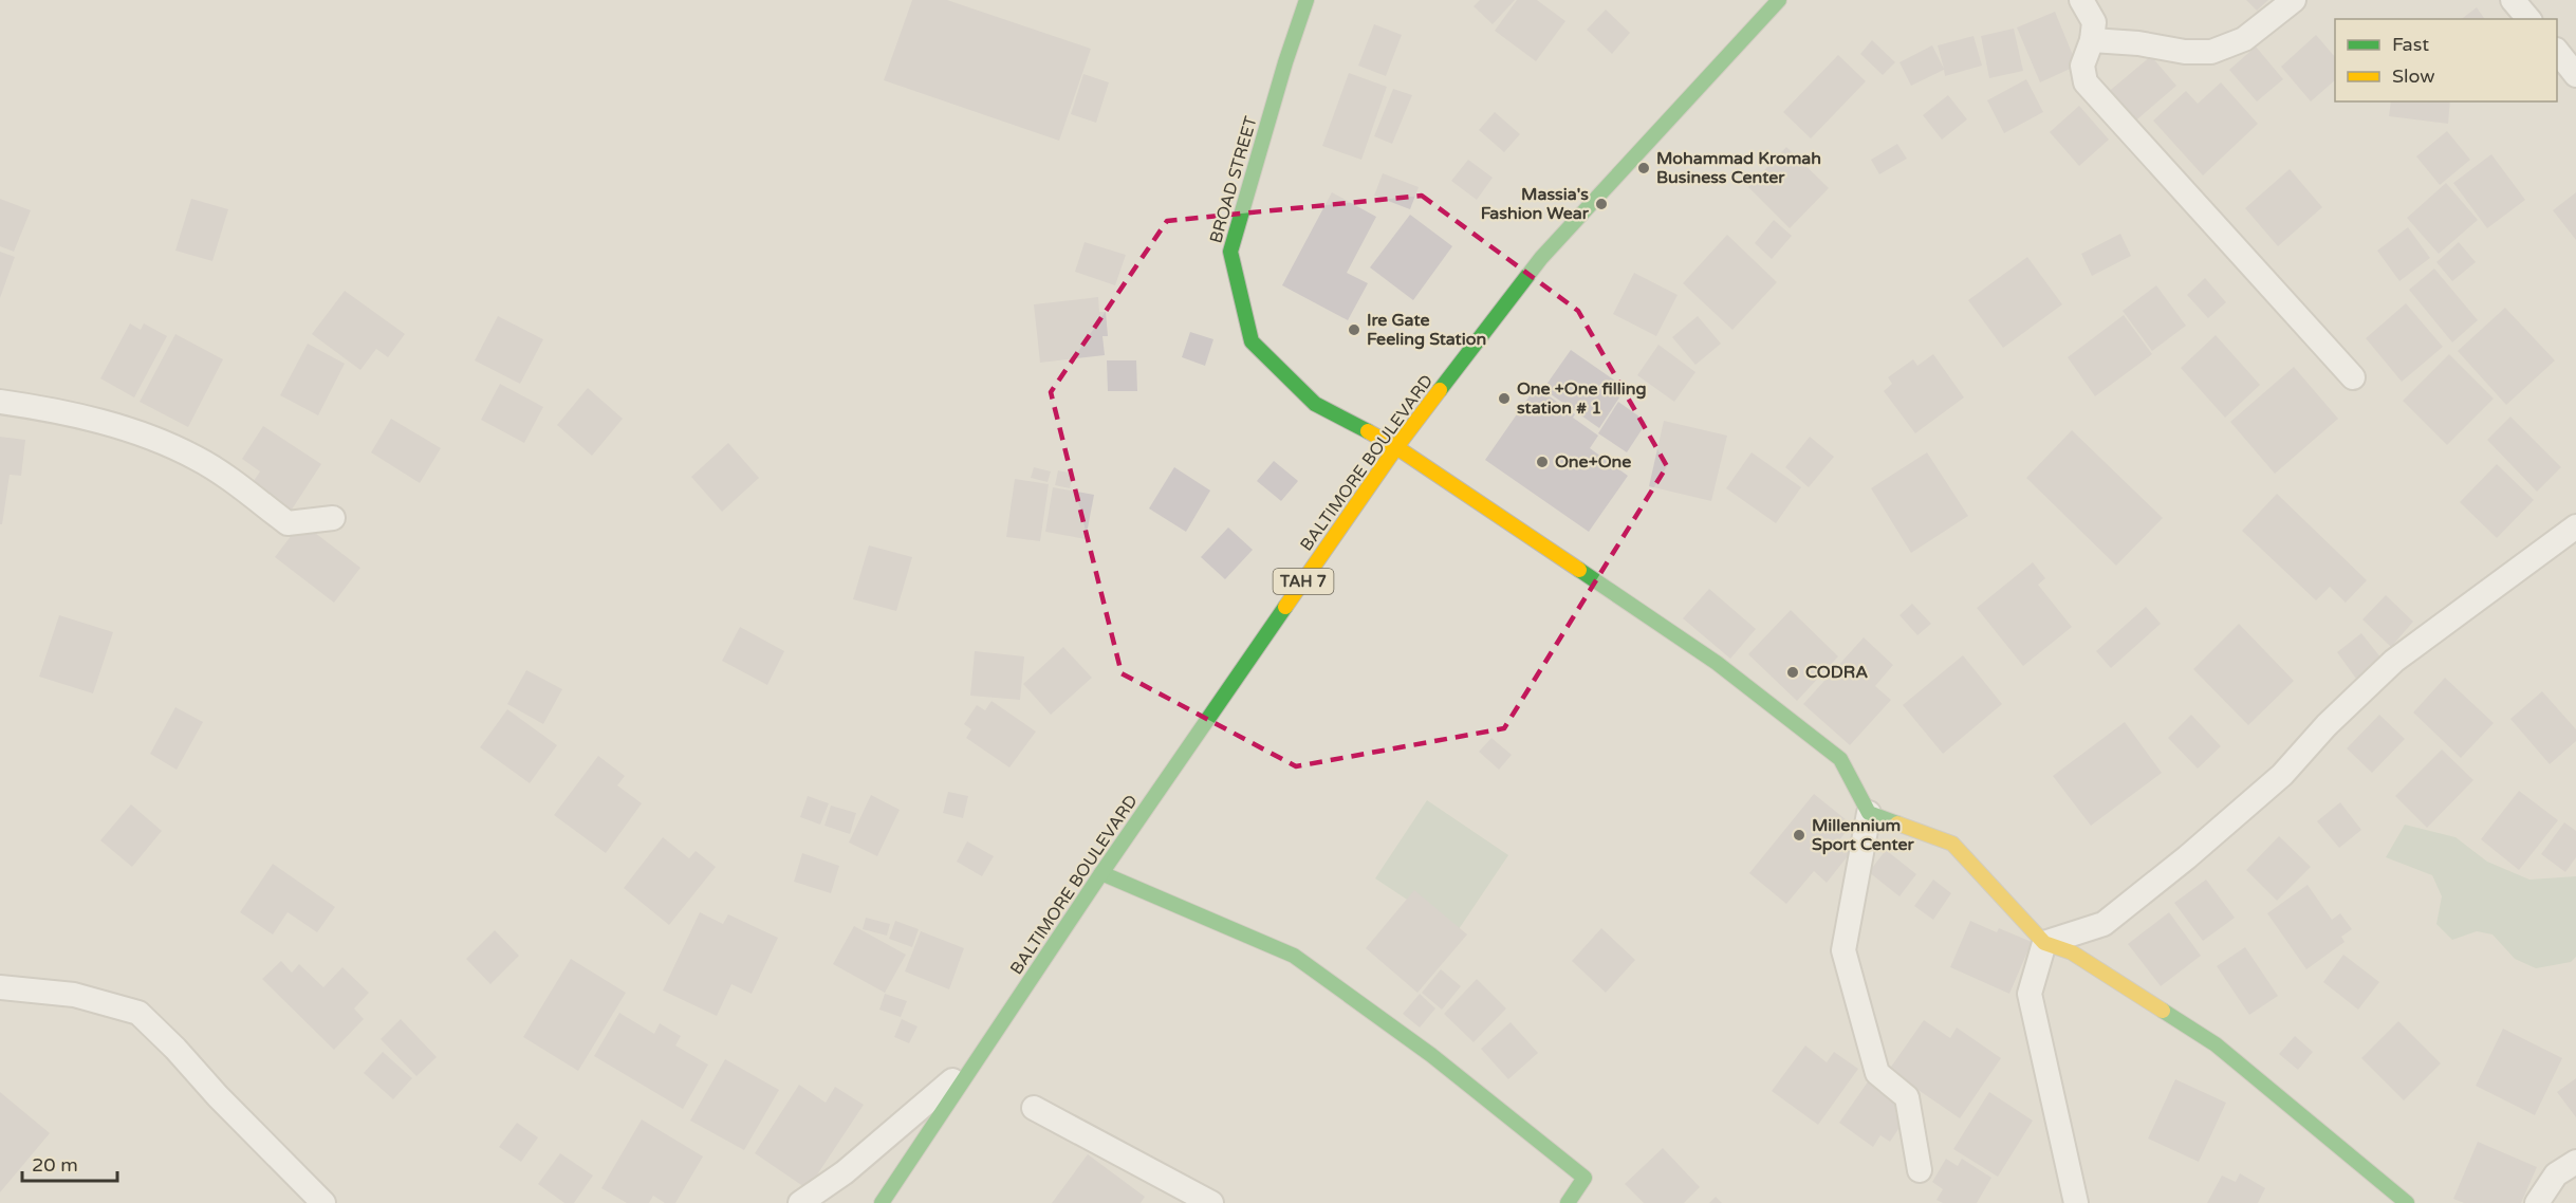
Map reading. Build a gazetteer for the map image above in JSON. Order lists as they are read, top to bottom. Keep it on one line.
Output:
{"streets":{"main road":["BROAD STREET","BALTIMORE BOULEVARD","TAH 7"]},"crossings":[["BROAD STREET","BALTIMORE BOULEVARD"]],"places":["Mohammad Kromah Business Center","Massia's Fashion Wear","Ire Gate Feeling Station","One +One filling station # 1","One+One","CODRA","Millennium Sport Center"],"legend":["Fast","Slow"],"scale_bar":"20 m"}
